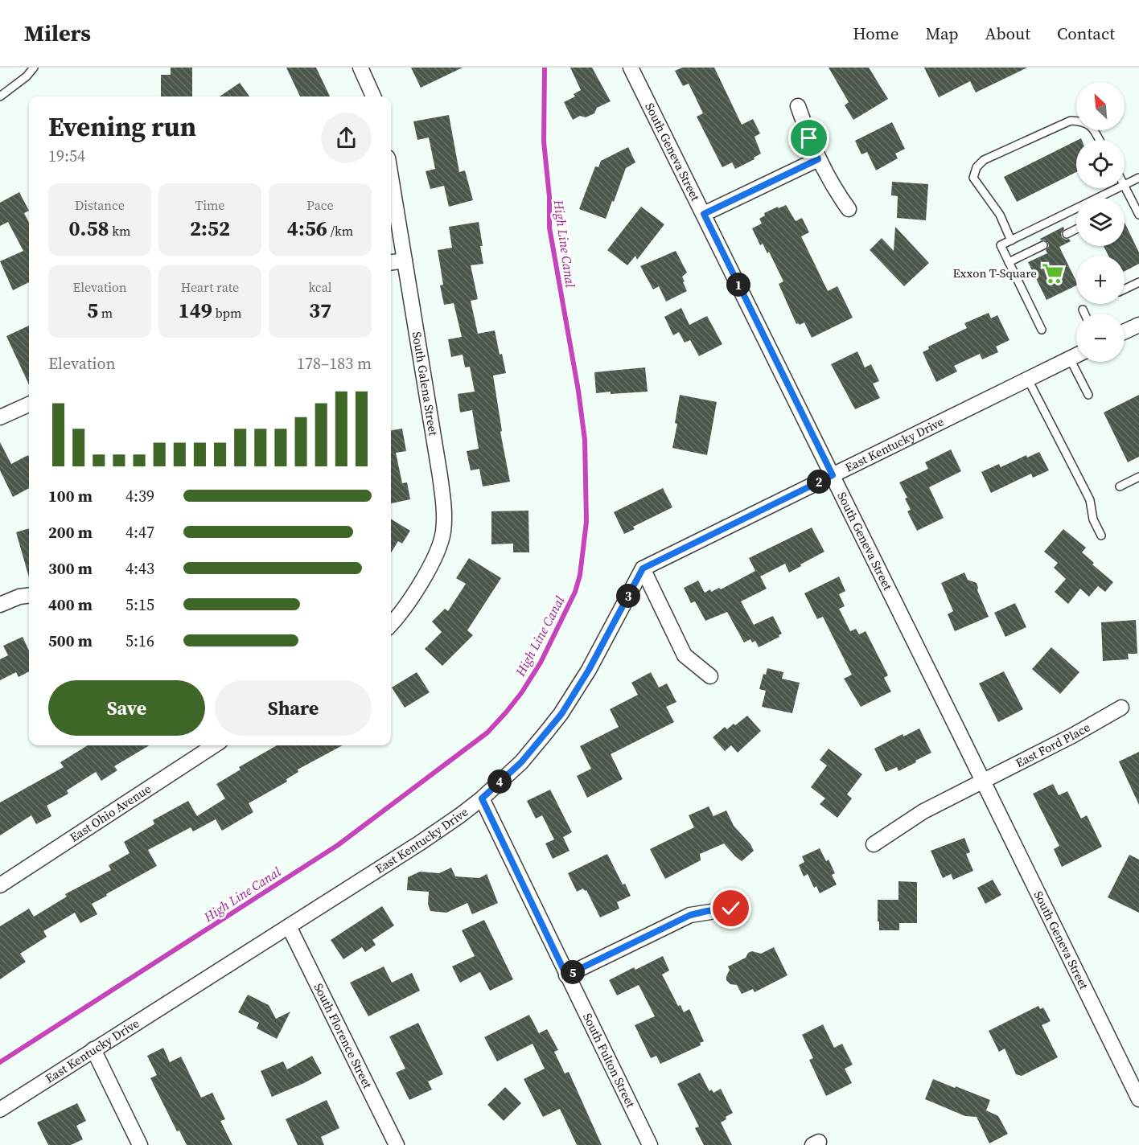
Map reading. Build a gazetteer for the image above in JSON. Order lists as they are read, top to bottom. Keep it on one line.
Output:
{"streets":{"street":["South Geneva Street","South Galena Street","East Kentucky Drive","East Ford Place","East Ohio Avenue","South Florence Street","South Fulton Street"]},"crossings":[["South Geneva Street","East Kentucky Drive"],["South Geneva Street","East Ford Place"],["East Kentucky Drive","South Florence Street"],["East Kentucky Drive","South Fulton Street"]],"water":["High Line Canal"],"places":{"supermarket":["Exxon T-Square"]},"north":"top left","page":{"header":"Milers","nav":["Home","Map","About","Contact"],"map_buttons":["+","−"],"heading":["Evening run","19:54"],"stats":[["Distance","0.58 km"],["Time","2:52"],["Pace","4:56 /km"],["Elevation","5 m"],["Heart rate","149 bpm"],["kcal","37"]],"pins":["1","2","3","4","5"],"chart":["Elevation","178–183 m"],"list":[{"name":"100 m","note":"4:39"},{"name":"200 m","note":"4:47"},{"name":"300 m","note":"4:43"},{"name":"400 m","note":"5:15"},{"name":"500 m","note":"5:16"}],"buttons":["Save","Share"]}}
